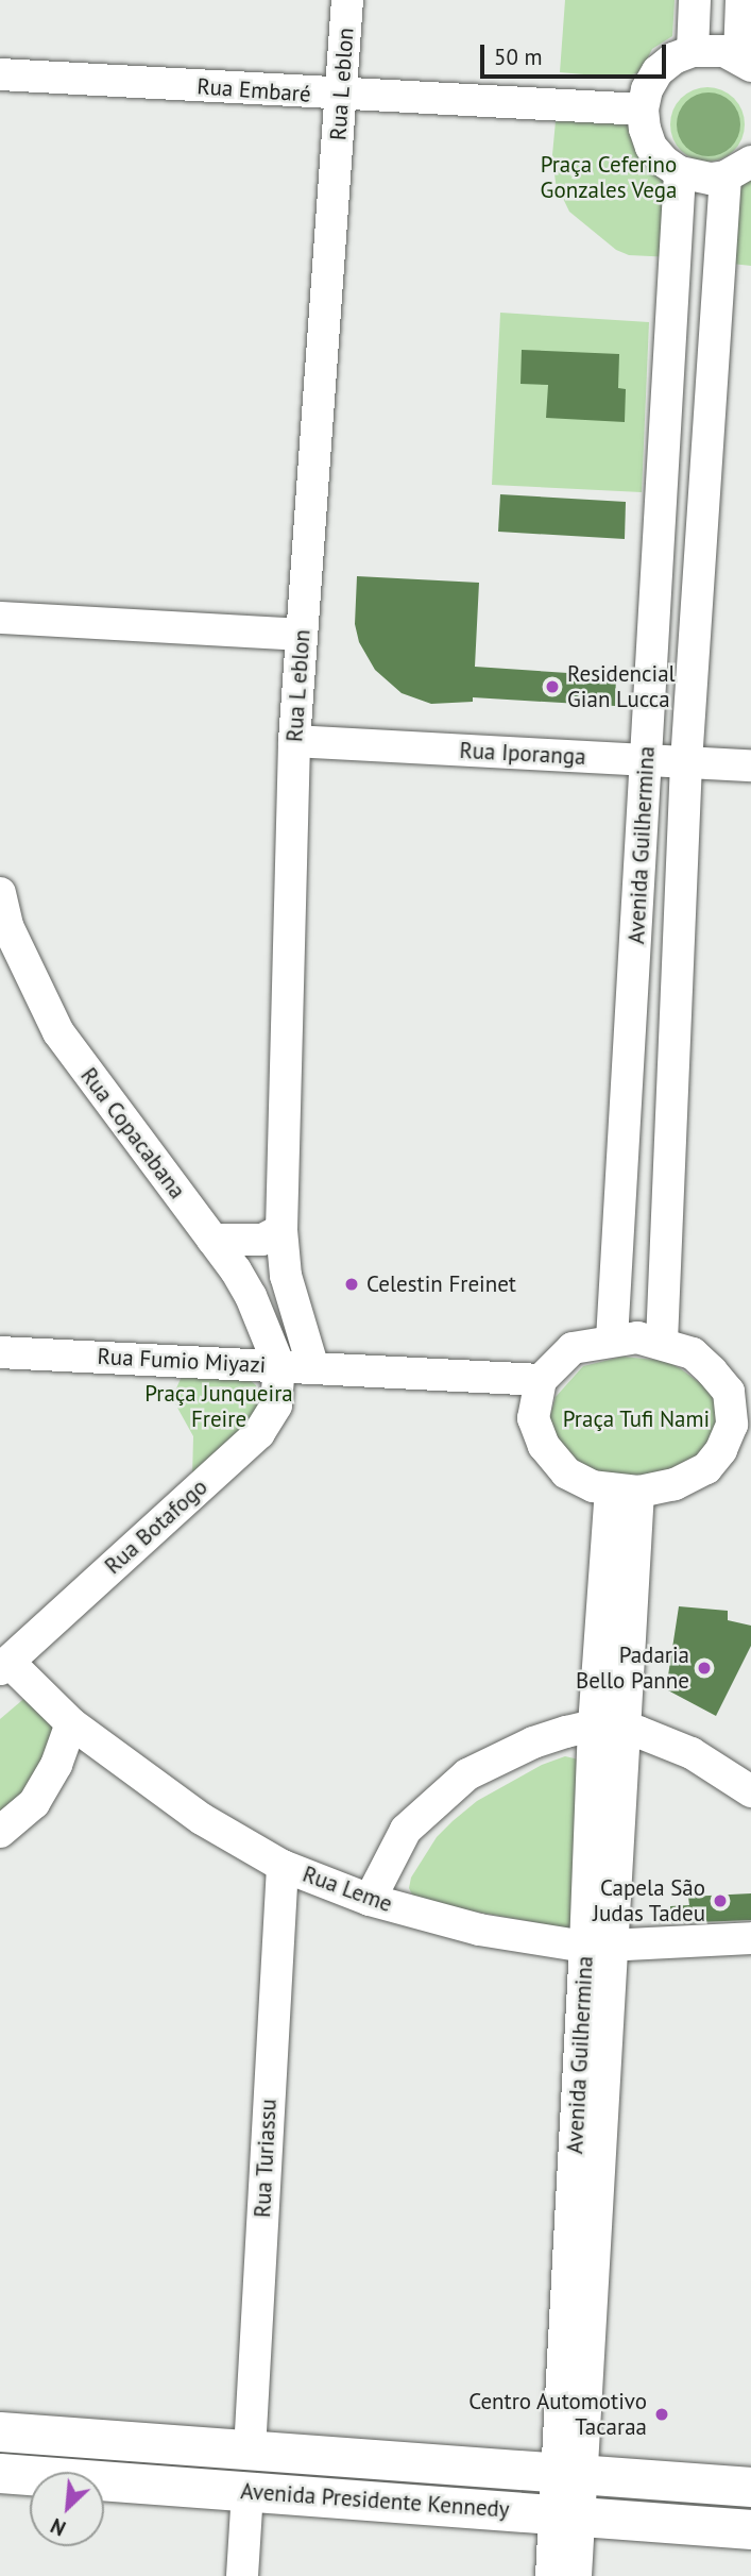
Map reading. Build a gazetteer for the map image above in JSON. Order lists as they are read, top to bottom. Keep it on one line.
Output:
{"streets":{"main road":["Avenida Presidente Kennedy"],"street":["Rua L eblon","Rua Embaré","Rua Iporanga","Avenida Guilhermina","Rua Copacabana","Rua Fumio Miyazi","Rua Botafogo","Rua Leme","Rua Turiassu"]},"crossings":[["Rua L eblon","Rua Embaré"],["Rua L eblon","Rua Iporanga"],["Rua L eblon","Rua Fumio Miyazi"],["Rua Iporanga","Avenida Guilhermina"],["Avenida Guilhermina","Rua Fumio Miyazi"],["Avenida Guilhermina","Rua Leme"],["Avenida Guilhermina","Avenida Presidente Kennedy"],["Rua Copacabana","Rua Fumio Miyazi"],["Rua Copacabana","Rua Botafogo"],["Rua Fumio Miyazi","Rua Botafogo"],["Rua Botafogo","Rua Leme"],["Rua Leme","Rua Turiassu"],["Rua Turiassu","Avenida Presidente Kennedy"]],"parks":["Praça Ceferino Gonzales Vega","Praça Junqueira Freire","Praça Tufi Nami"],"places":["Residencial Gian Lucca","Celestin Freinet","Padaria Bello Panne","Capela São Judas Tadeu","Centro Automotivo Tacaraa"],"scale_bar":"50 m","north":"bottom left"}
